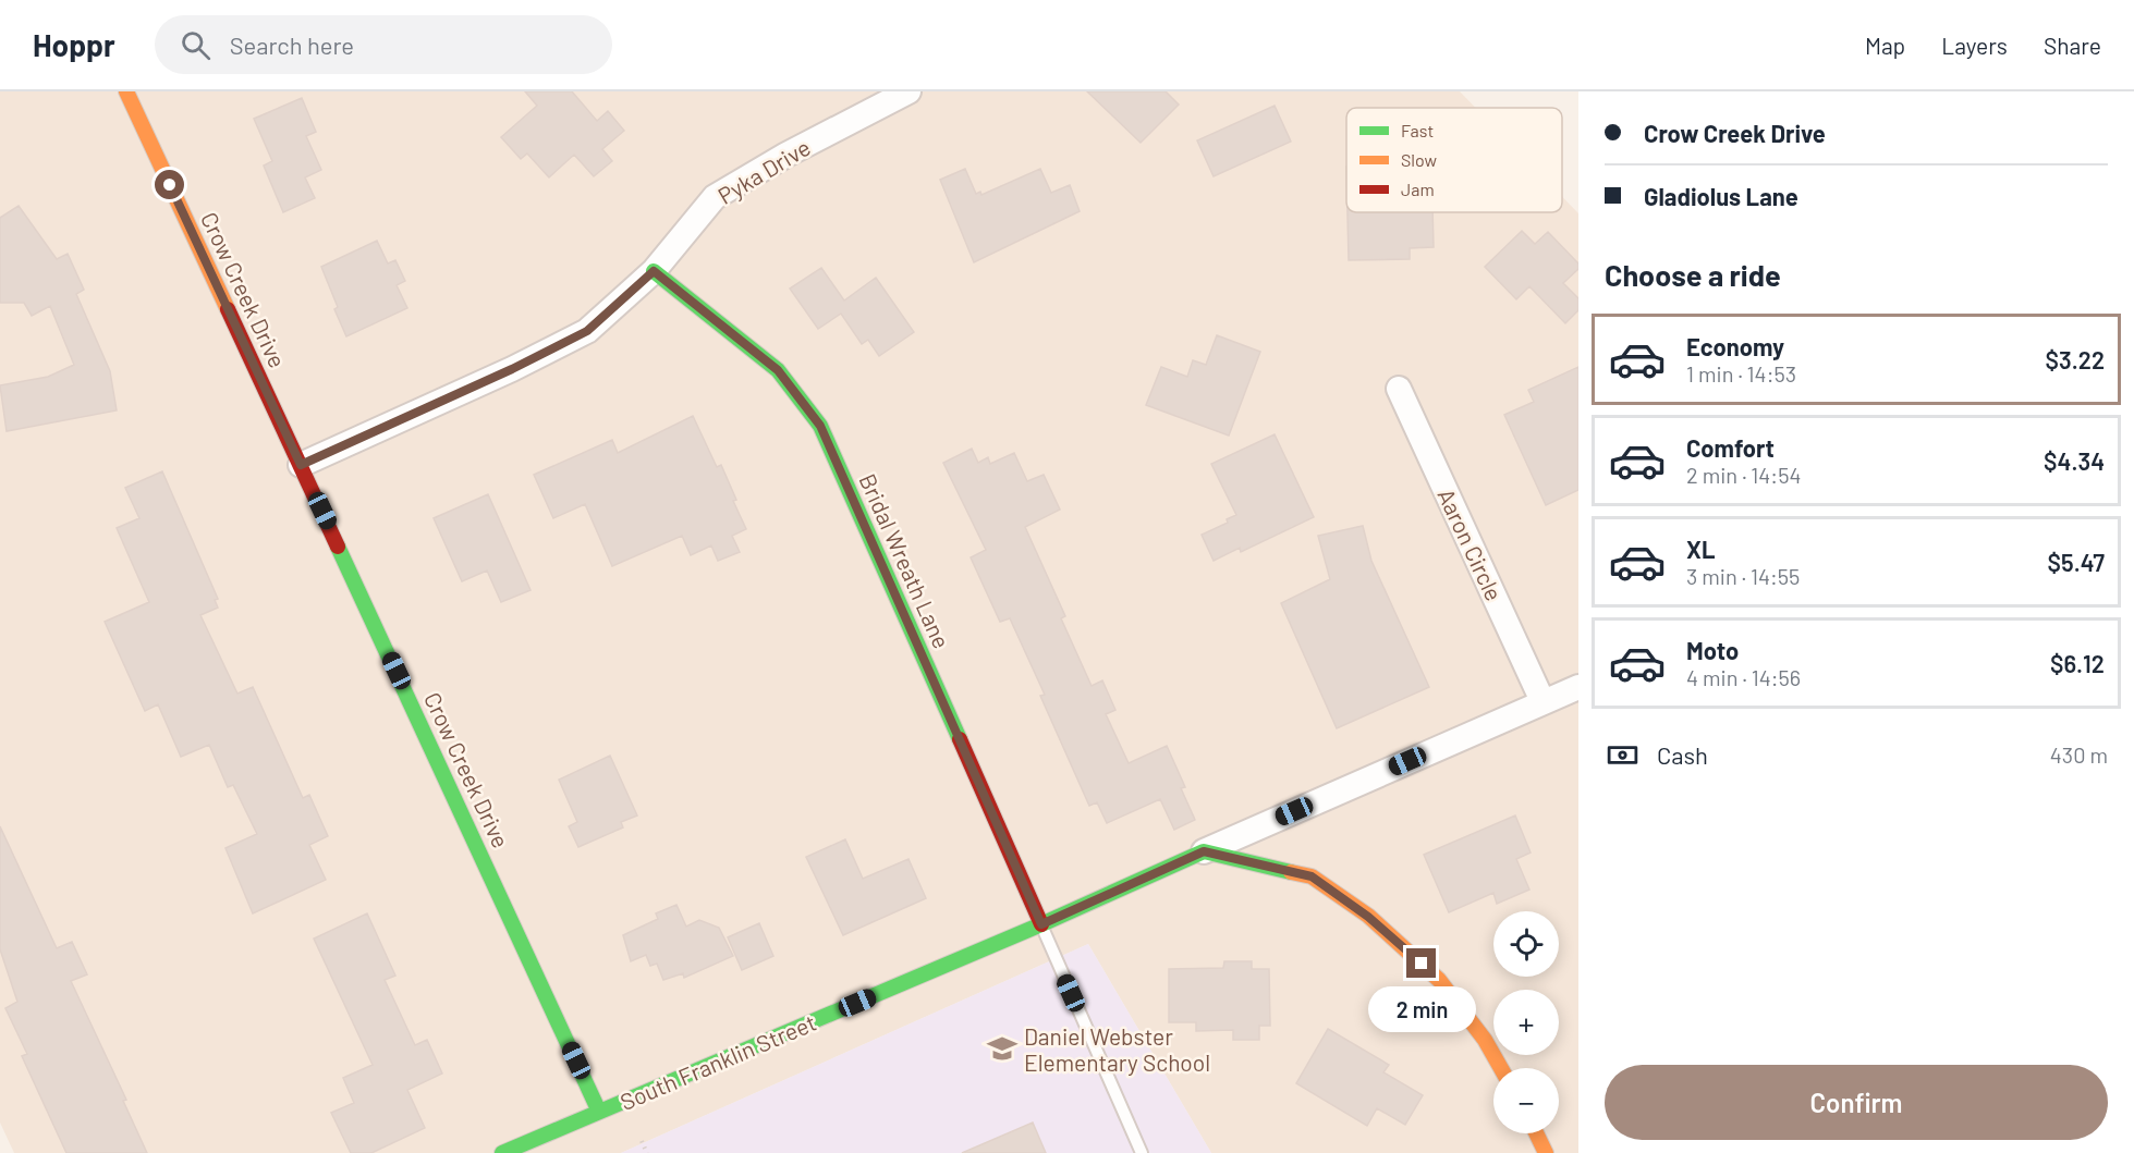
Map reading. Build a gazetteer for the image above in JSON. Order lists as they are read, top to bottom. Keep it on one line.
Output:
{"streets":{"street":["Pyka Drive","Crow Creek Drive","Aaron Circle","Bridal Wreath Lane","South Franklin Street"]},"crossings":[["Pyka Drive","Crow Creek Drive"],["Pyka Drive","Bridal Wreath Lane"],["Crow Creek Drive","South Franklin Street"],["Aaron Circle","South Franklin Street"],["Bridal Wreath Lane","South Franklin Street"]],"places":{"school or university":["Daniel Webster Elementary School"]},"legend":["Fast","Slow","Jam"],"page":{"header":"Hoppr","search":"Search here","nav":["Map","Layers","Share"],"banner":["Crow Creek Drive","Gladiolus Lane"],"heading":"Choose a ride","list":[{"name":"Economy","note":"1 min · 14:53","value":"$3.22"},{"name":"Comfort","note":"2 min · 14:54","value":"$4.34"},{"name":"XL","note":"3 min · 14:55","value":"$5.47"},{"name":"Moto","note":"4 min · 14:56","value":"$6.12"}],"pay":["Cash","430 m"],"map_buttons":["+","−"],"bubble":"2 min","buttons":"Confirm"}}
